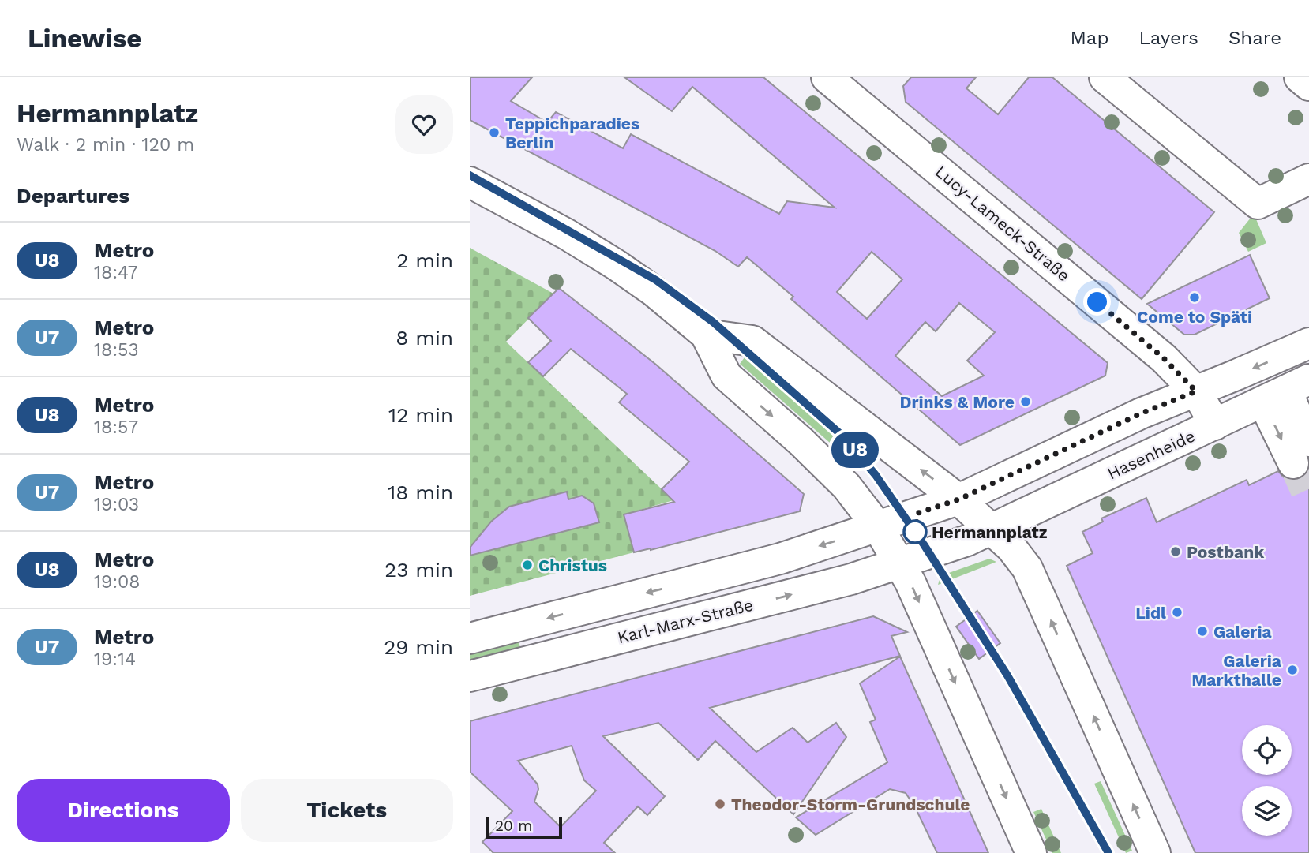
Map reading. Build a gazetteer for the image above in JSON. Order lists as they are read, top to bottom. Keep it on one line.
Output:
{"streets":{"main road":["Lucy-Lameck-Straße","Hasenheide","Karl-Marx-Straße"]},"crossings":[["Lucy-Lameck-Straße","Hasenheide"]],"places":["Teppichparadies Berlin","Come to Späti","Drinks & More","Hermannplatz","Postbank","Christus","Lidl","Galeria","Galeria Markthalle","Theodor-Storm-Grundschule"],"lines":["metro line U8"],"scale_bar":"20 m","page":{"header":"Linewise","nav":["Map","Layers","Share"],"heading":[["Hermannplatz","Walk · 2 min · 120 m"],"Departures"],"on_map":"U8","list":[{"mark":"U8","name":"Metro","note":"18:47","value":"2 min"},{"mark":"U7","name":"Metro","note":"18:53","value":"8 min"},{"mark":"U8","name":"Metro","note":"18:57","value":"12 min"},{"mark":"U7","name":"Metro","note":"19:03","value":"18 min"},{"mark":"U8","name":"Metro","note":"19:08","value":"23 min"},{"mark":"U7","name":"Metro","note":"19:14","value":"29 min"}],"buttons":["Directions","Tickets"],"scale":"20 m"}}
